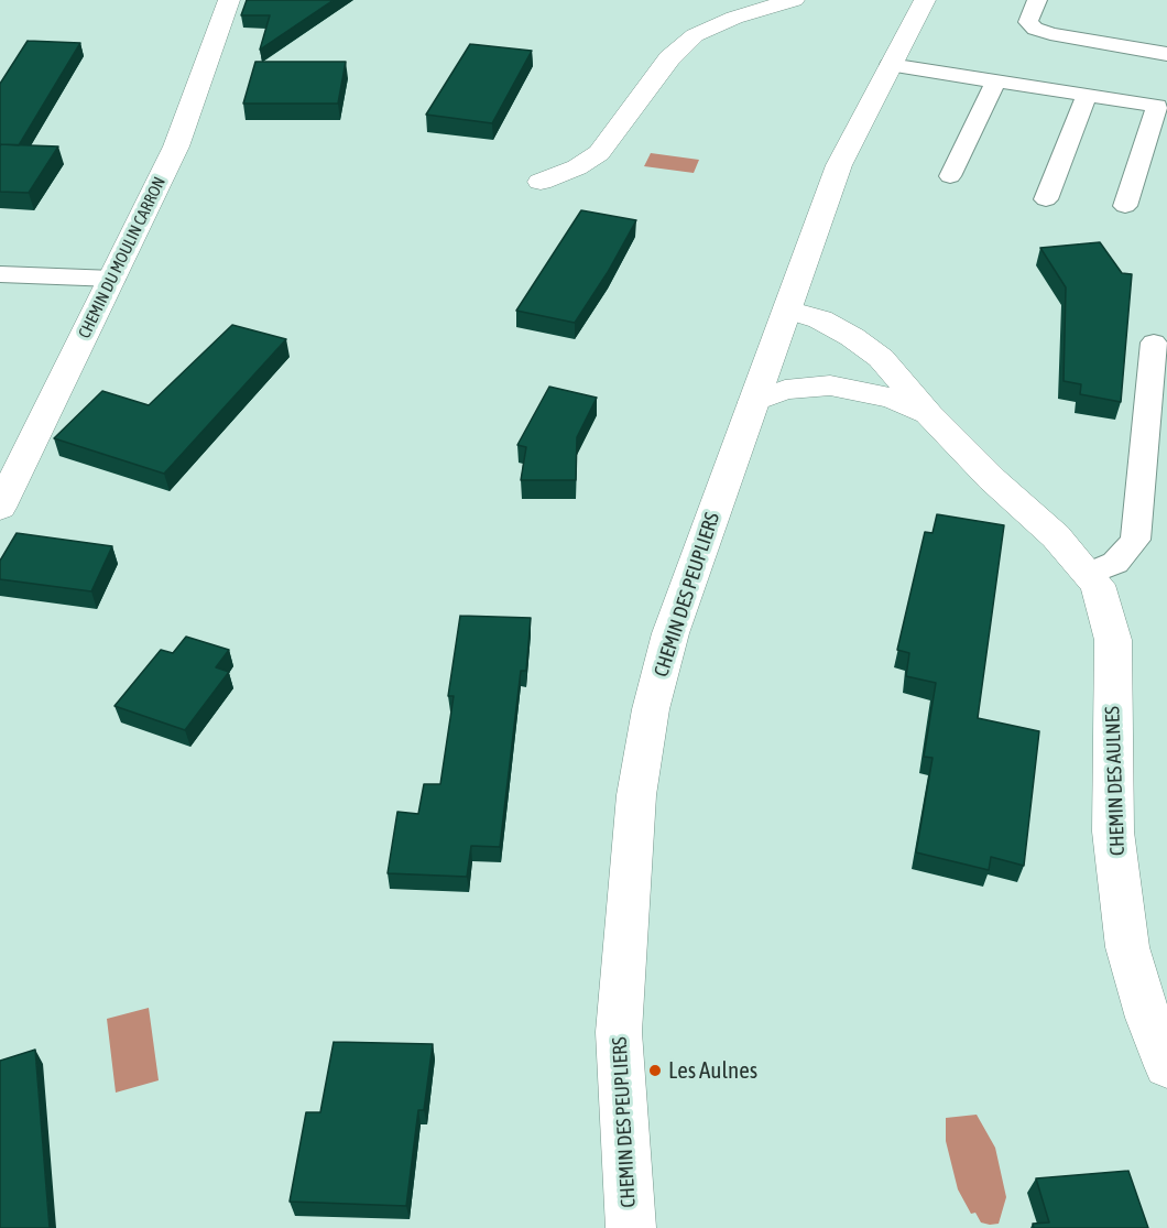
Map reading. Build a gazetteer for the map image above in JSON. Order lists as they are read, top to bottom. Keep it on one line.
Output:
{"streets":{"street":["CHEMIN DU MOULIN CARRON","CHEMIN DES PEUPLIERS","CHEMIN DES AULNES"]},"crossings":[["CHEMIN DES PEUPLIERS","CHEMIN DES AULNES"]],"places":["Les Aulnes"]}
